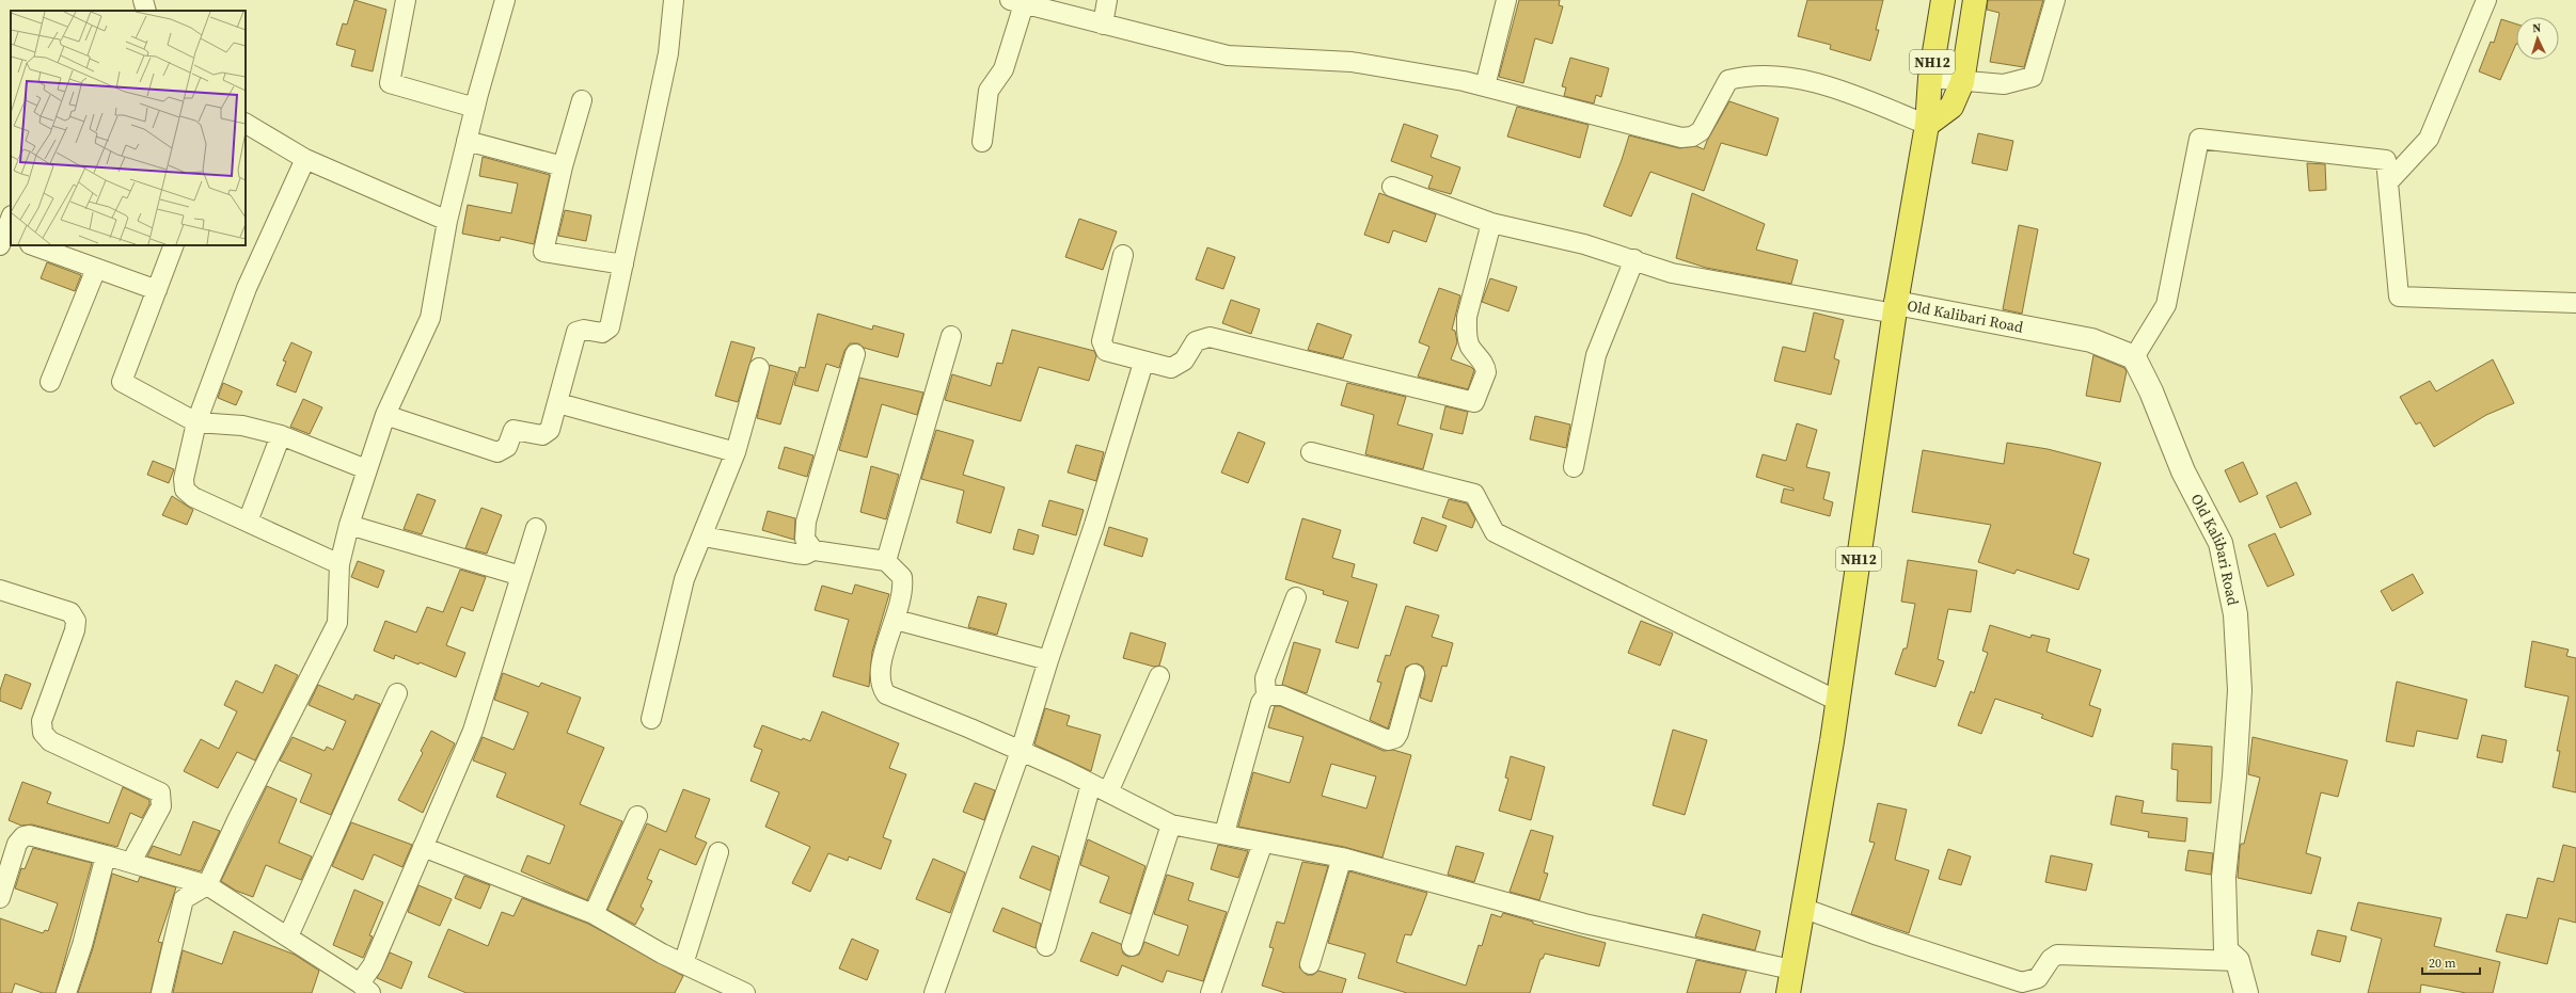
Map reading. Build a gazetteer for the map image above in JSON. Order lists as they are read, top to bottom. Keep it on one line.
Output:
{"streets":{"highway":["NH12"],"street":["Old Kalibari Road"]},"crossings":[["NH12","Old Kalibari Road"]],"scale_bar":"20 m","north":"top"}
